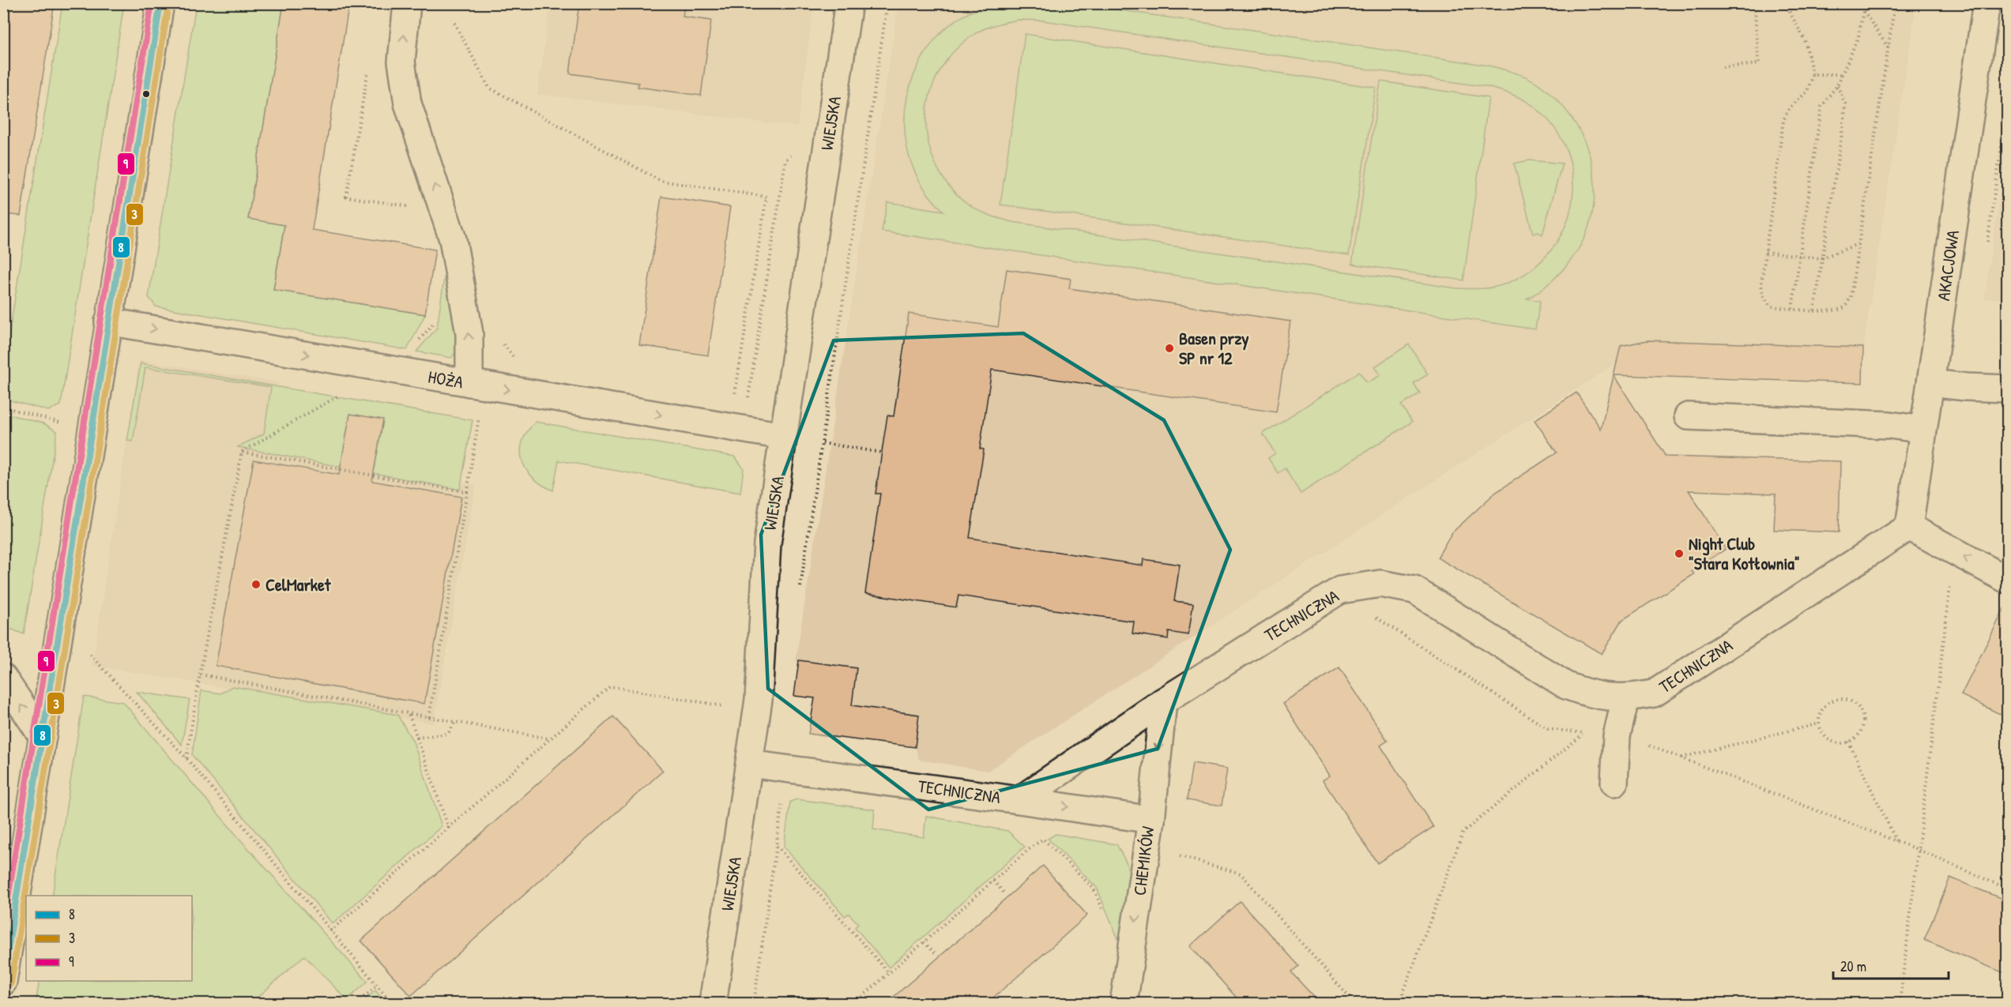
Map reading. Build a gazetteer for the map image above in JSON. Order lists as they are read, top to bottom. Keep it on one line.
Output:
{"streets":{"street":["WIEJSKA","AKACJOWA","HOŻA","TECHNICZNA","CHEMIKÓW"]},"crossings":[["WIEJSKA","HOŻA"],["WIEJSKA","TECHNICZNA"],["AKACJOWA","TECHNICZNA"],["TECHNICZNA","CHEMIKÓW"]],"one_way":["HOŻA"],"places":["Basen przy SP nr 12","Night Club \"Stara Kotłownia\"","CelMarket"],"lines":["transit line 8","transit line 9","transit line 3"],"legend":["8","3","9"],"scale_bar":"20 m"}
